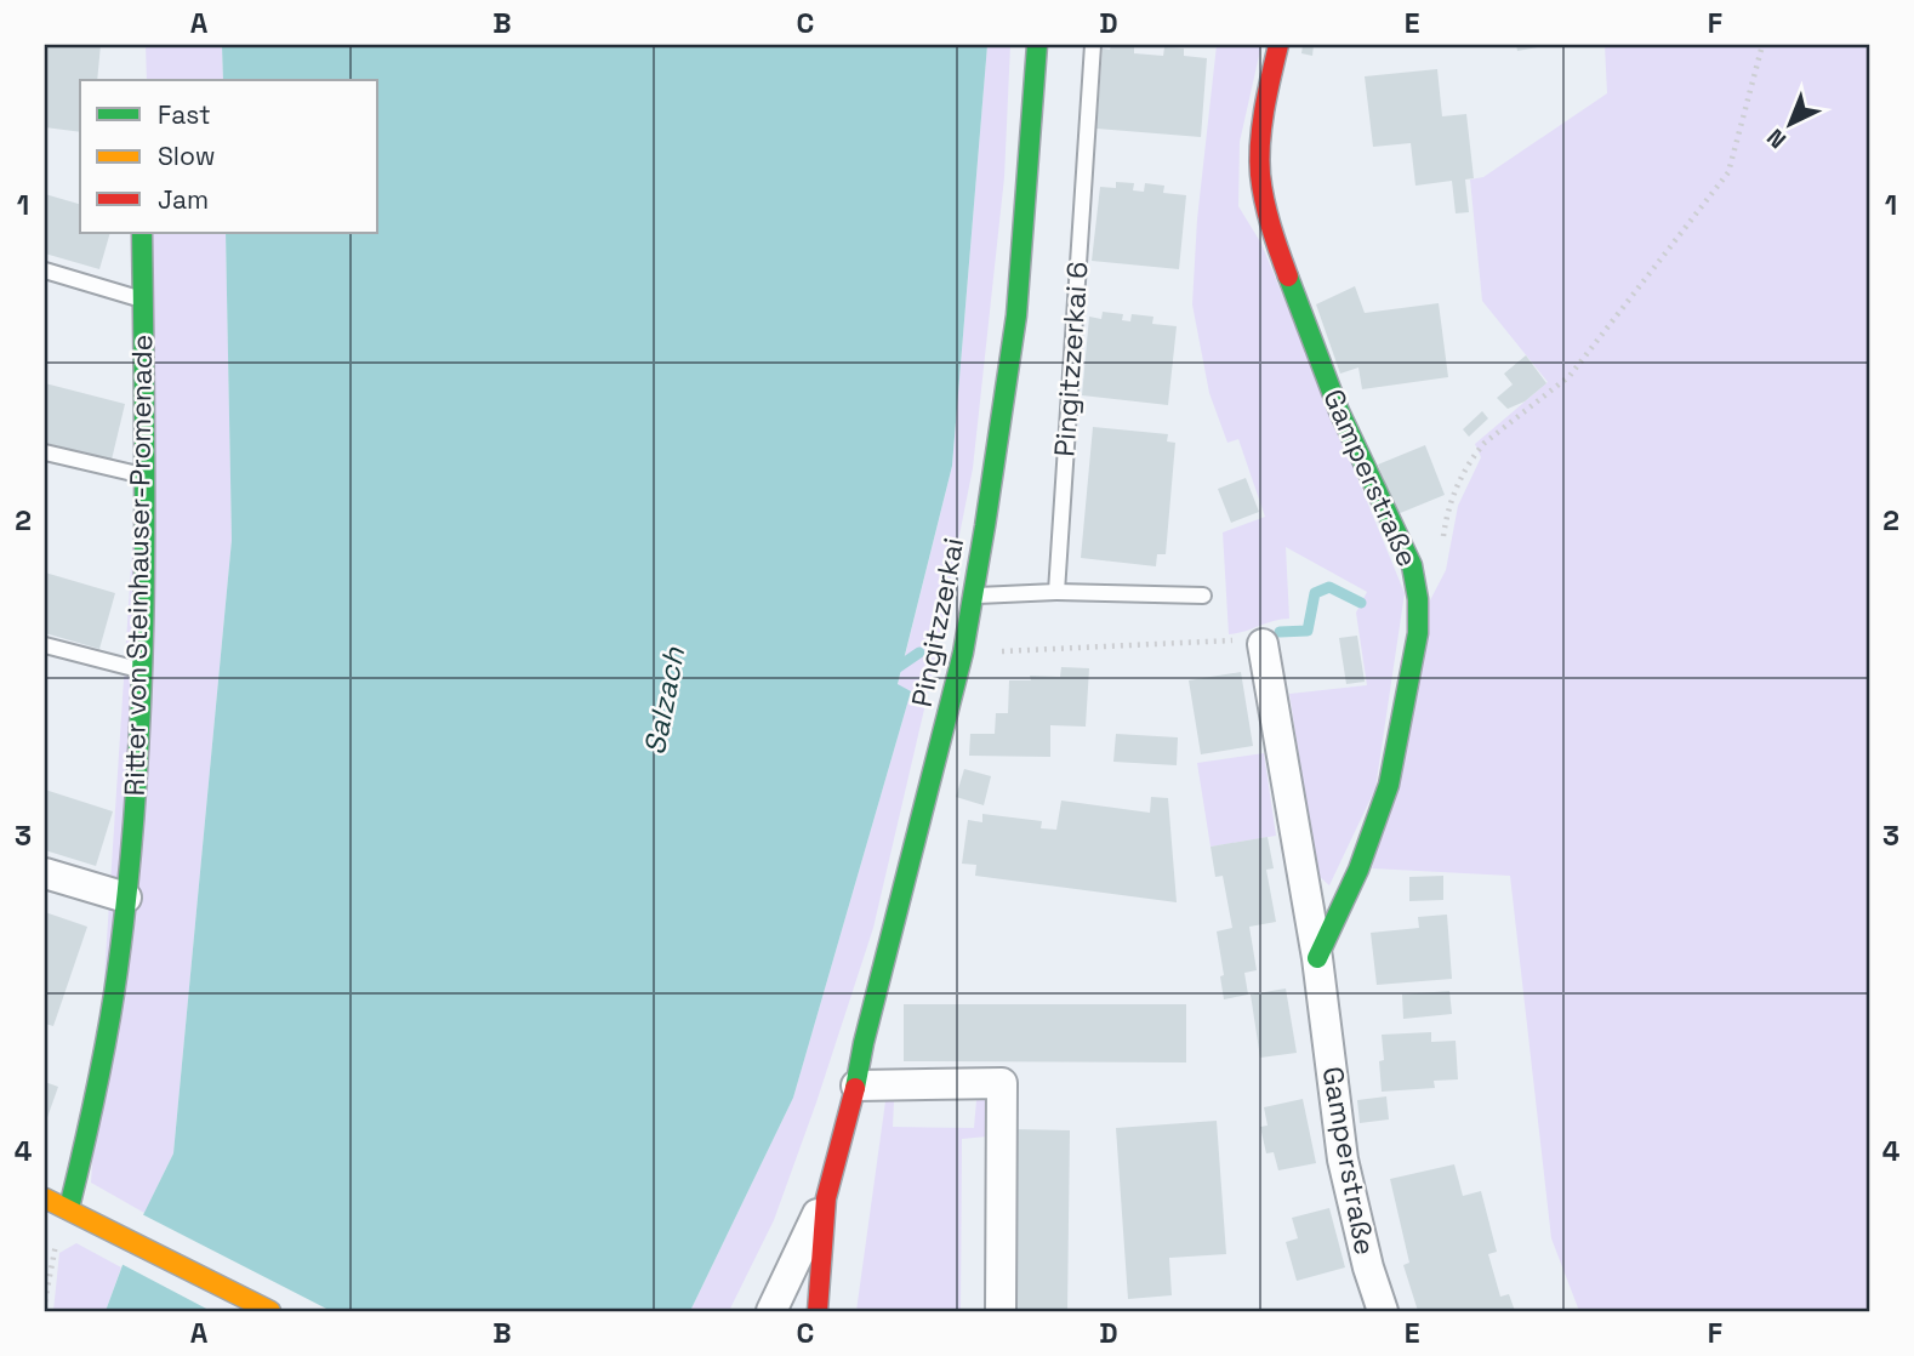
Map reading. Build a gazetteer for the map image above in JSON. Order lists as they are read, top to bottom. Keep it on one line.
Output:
{"streets":{"street":["Gamperstraße","Ritter von Steinhauser-Promenade","Pingitzzerkai"],"lane":["Pingitzzerkai 6"]},"water":["Salzach"],"legend":["Fast","Slow","Jam"],"north":"bottom left","grid":{"columns":["A","B","C","D","E","F"],"rows":["1","2","3","4"]}}
